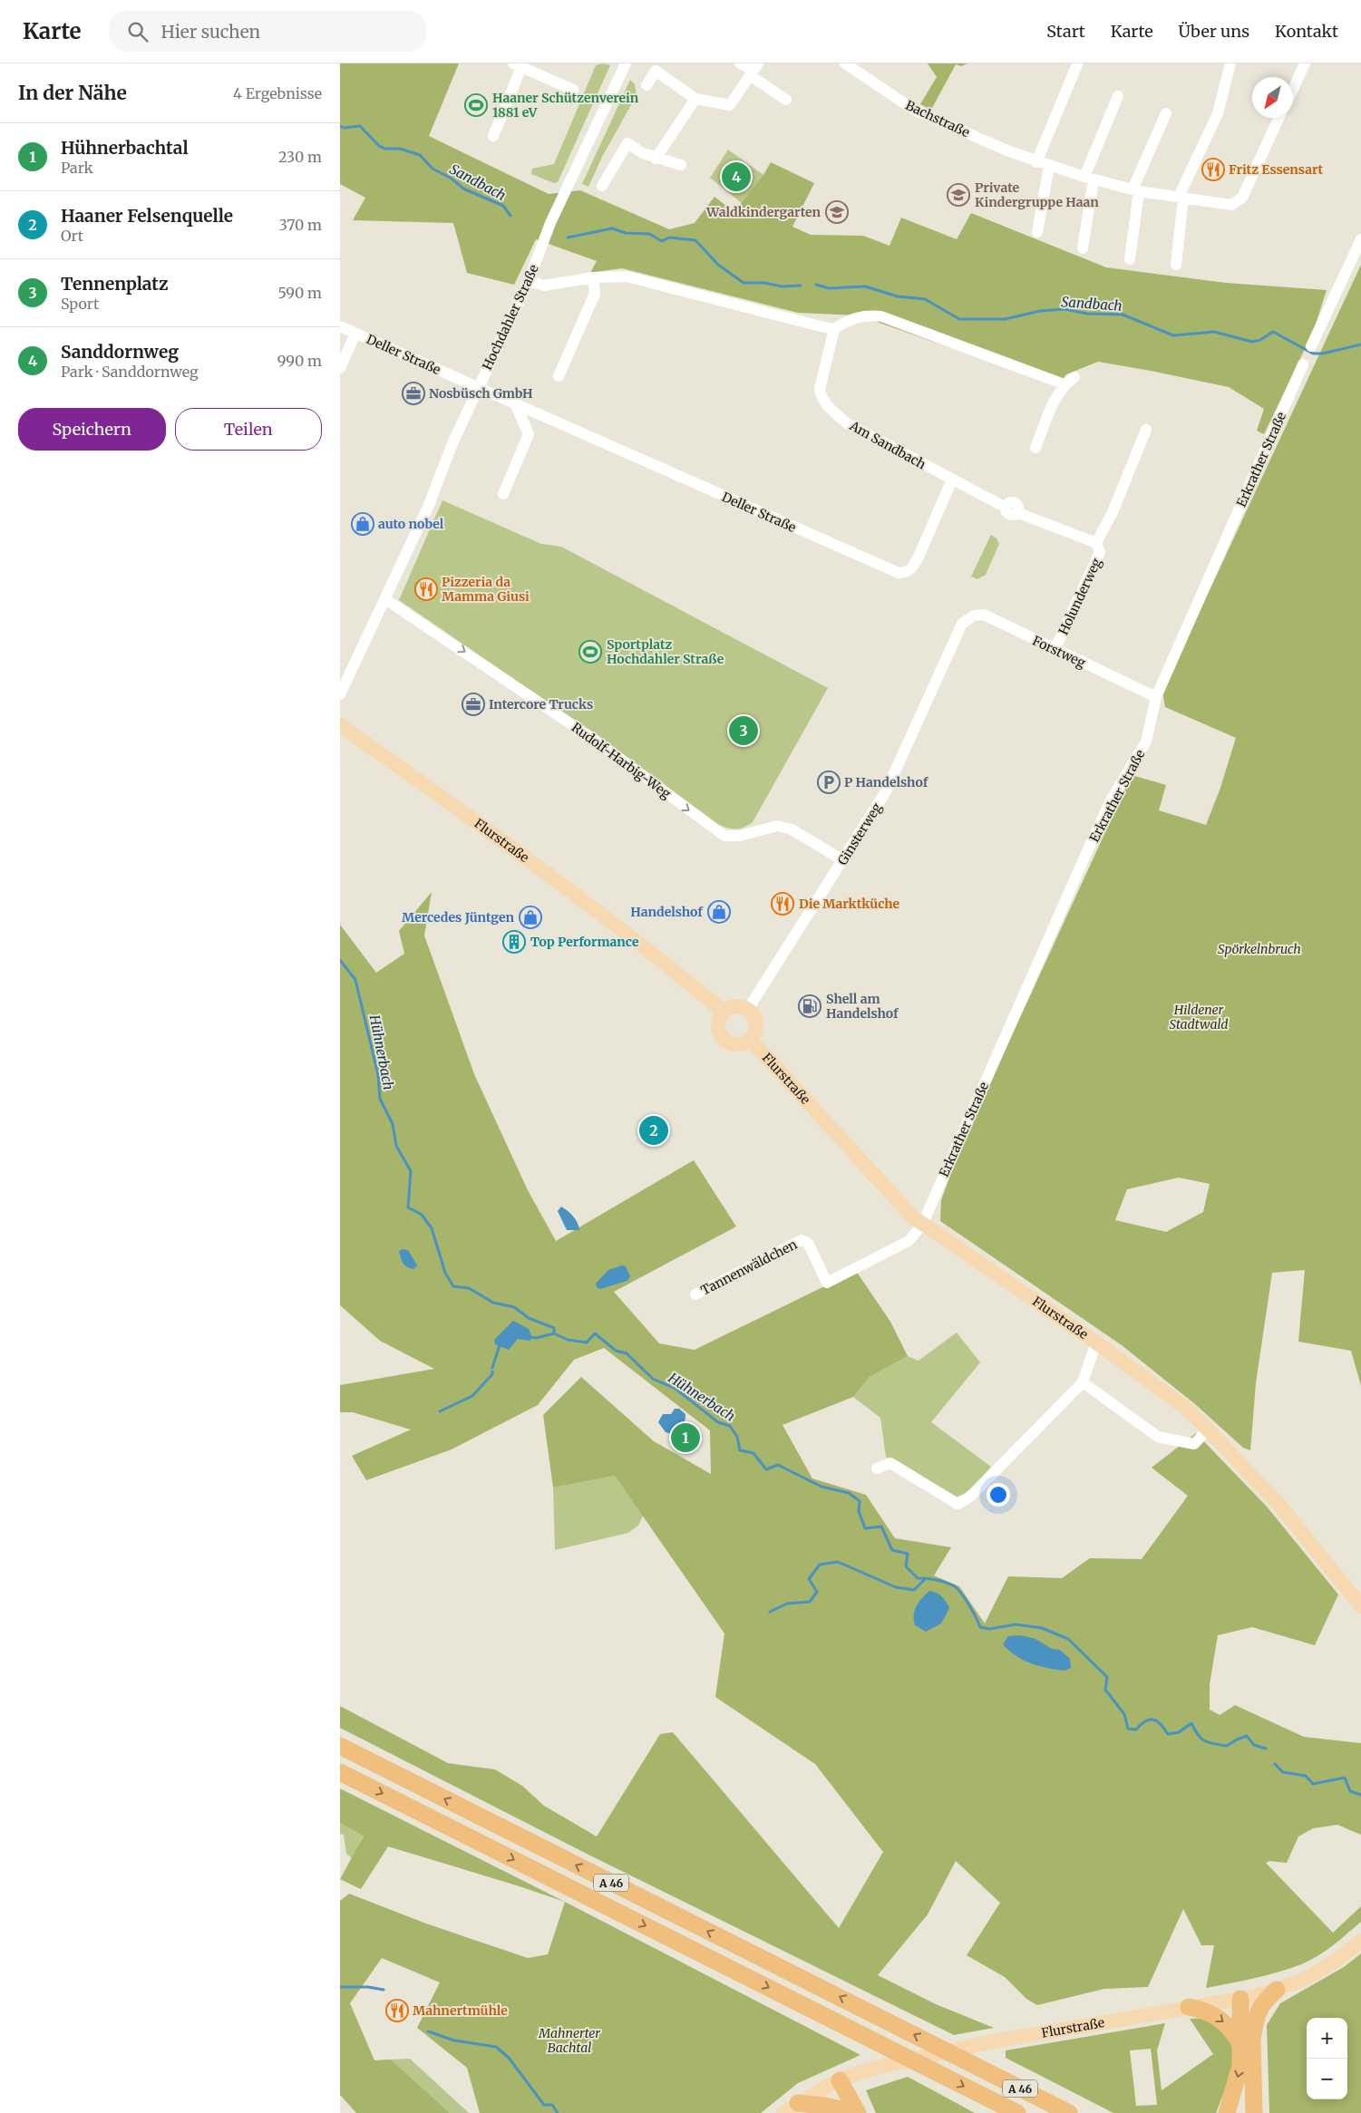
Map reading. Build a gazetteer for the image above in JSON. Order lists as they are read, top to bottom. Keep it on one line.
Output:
{"streets":{"highway":["A 46"],"main road":["Flurstraße"],"street":["Bachstraße","Hochdahler Straße","Deller Straße","Am Sandbach","Erkrather Straße","Holunderweg","Forstweg","Rudolf-Harbig-Weg","Ginsterweg","Tannenwäldchen"]},"crossings":[["Hochdahler Straße","Deller Straße"],["Hochdahler Straße","Rudolf-Harbig-Weg"],["Deller Straße","Am Sandbach"],["Erkrather Straße","Forstweg"],["Erkrather Straße","Flurstraße"],["Erkrather Straße","Tannenwäldchen"],["Holunderweg","Forstweg"],["Forstweg","Ginsterweg"],["Rudolf-Harbig-Weg","Ginsterweg"],["Ginsterweg","Flurstraße"],["Flurstraße","Tannenwäldchen"]],"one_way":["Rudolf-Harbig-Weg"],"water":["Sandbach","Hühnerbach"],"parks":["Spörkelnbruch","Hildener Stadtwald","Mahnerter Bachtal"],"places":{"sports":["Haaner Schützenverein 1881 eV","Sportplatz Hochdahler Straße"],"restaurant":["Fritz Essensart","Pizzeria da Mamma Giusi","Die Marktküche","Mahnertmühle"],"school or university":["Private Kindergruppe Haan","Waldkindergarten"],"office":["Nosbüsch GmbH","Intercore Trucks"],"shop":["auto nobel","Handelshof","Mercedes Jüntgen"],"parking":["P Handelshof"],"building":["Top Performance"],"fuel station":["Shell am Handelshof"]},"north":"bottom left","page":{"header":"Karte","search":"Hier suchen","nav":["Start","Karte","Über uns","Kontakt"],"heading":["In der Nähe","4 Ergebnisse"],"list":[{"mark":"1","name":"Hühnerbachtal","note":"Park","value":"230 m"},{"mark":"2","name":"Haaner Felsenquelle","note":"Ort","value":"370 m"},{"mark":"3","name":"Tennenplatz","note":"Sport","value":"590 m"},{"mark":"4","name":"Sanddornweg","note":"Park · Sanddornweg","value":"990 m"}],"pins":["4","3","2","1"],"buttons":["Speichern","Teilen"],"map_buttons":["+","−"]}}
